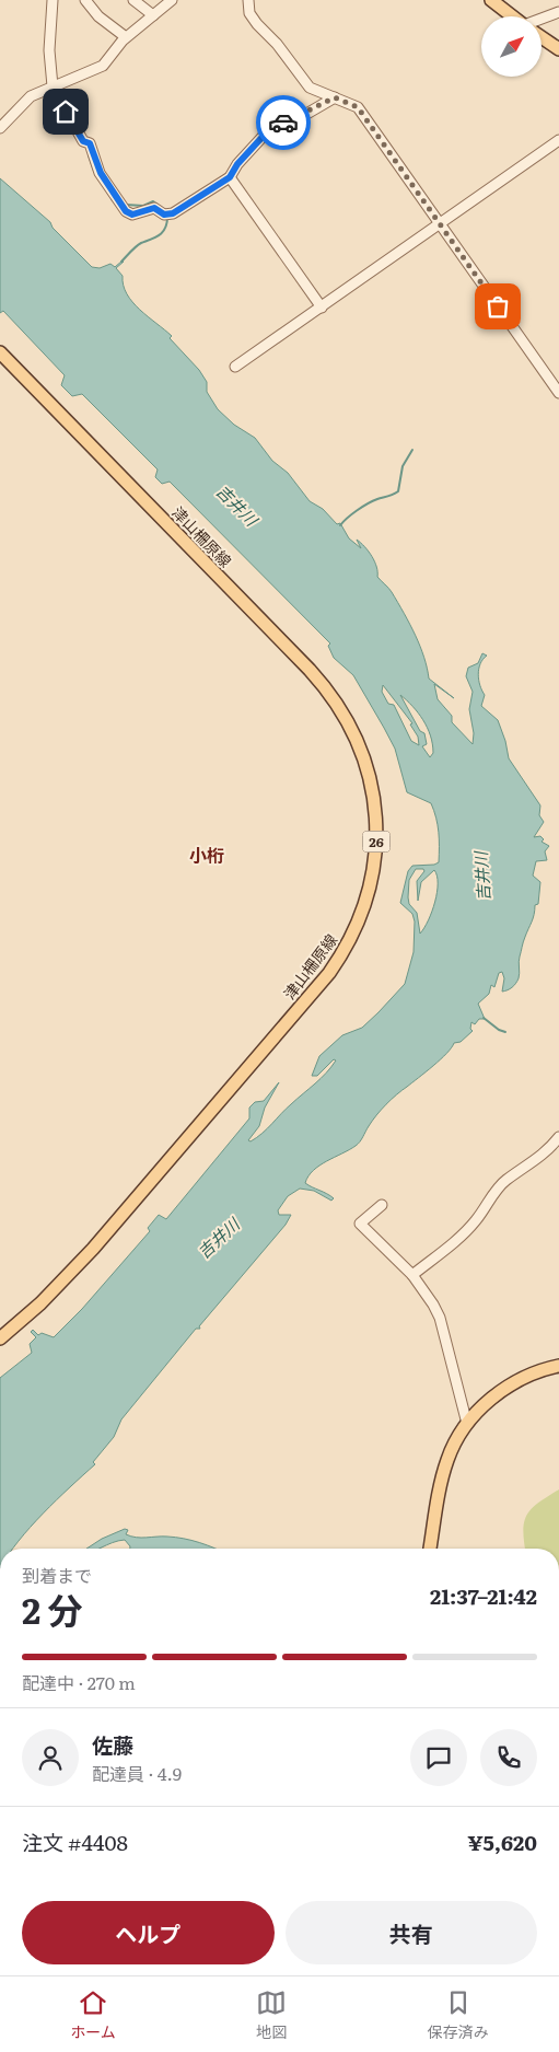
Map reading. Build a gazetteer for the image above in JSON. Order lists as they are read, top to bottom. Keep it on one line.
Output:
{"streets":{"main road":["津山柵原線","26"]},"districts":["小桁"],"water":["吉井川"],"north":"top right","page":{"heading":["2 分","到着まで","21:37–21:42"],"panel":["佐藤","配達員 · 4.9","注文 #4408","¥5,620"],"bar":"配達中 · 270 m","buttons":["ヘルプ","共有"],"tabs":["ホーム","地図","保存済み"]}}
